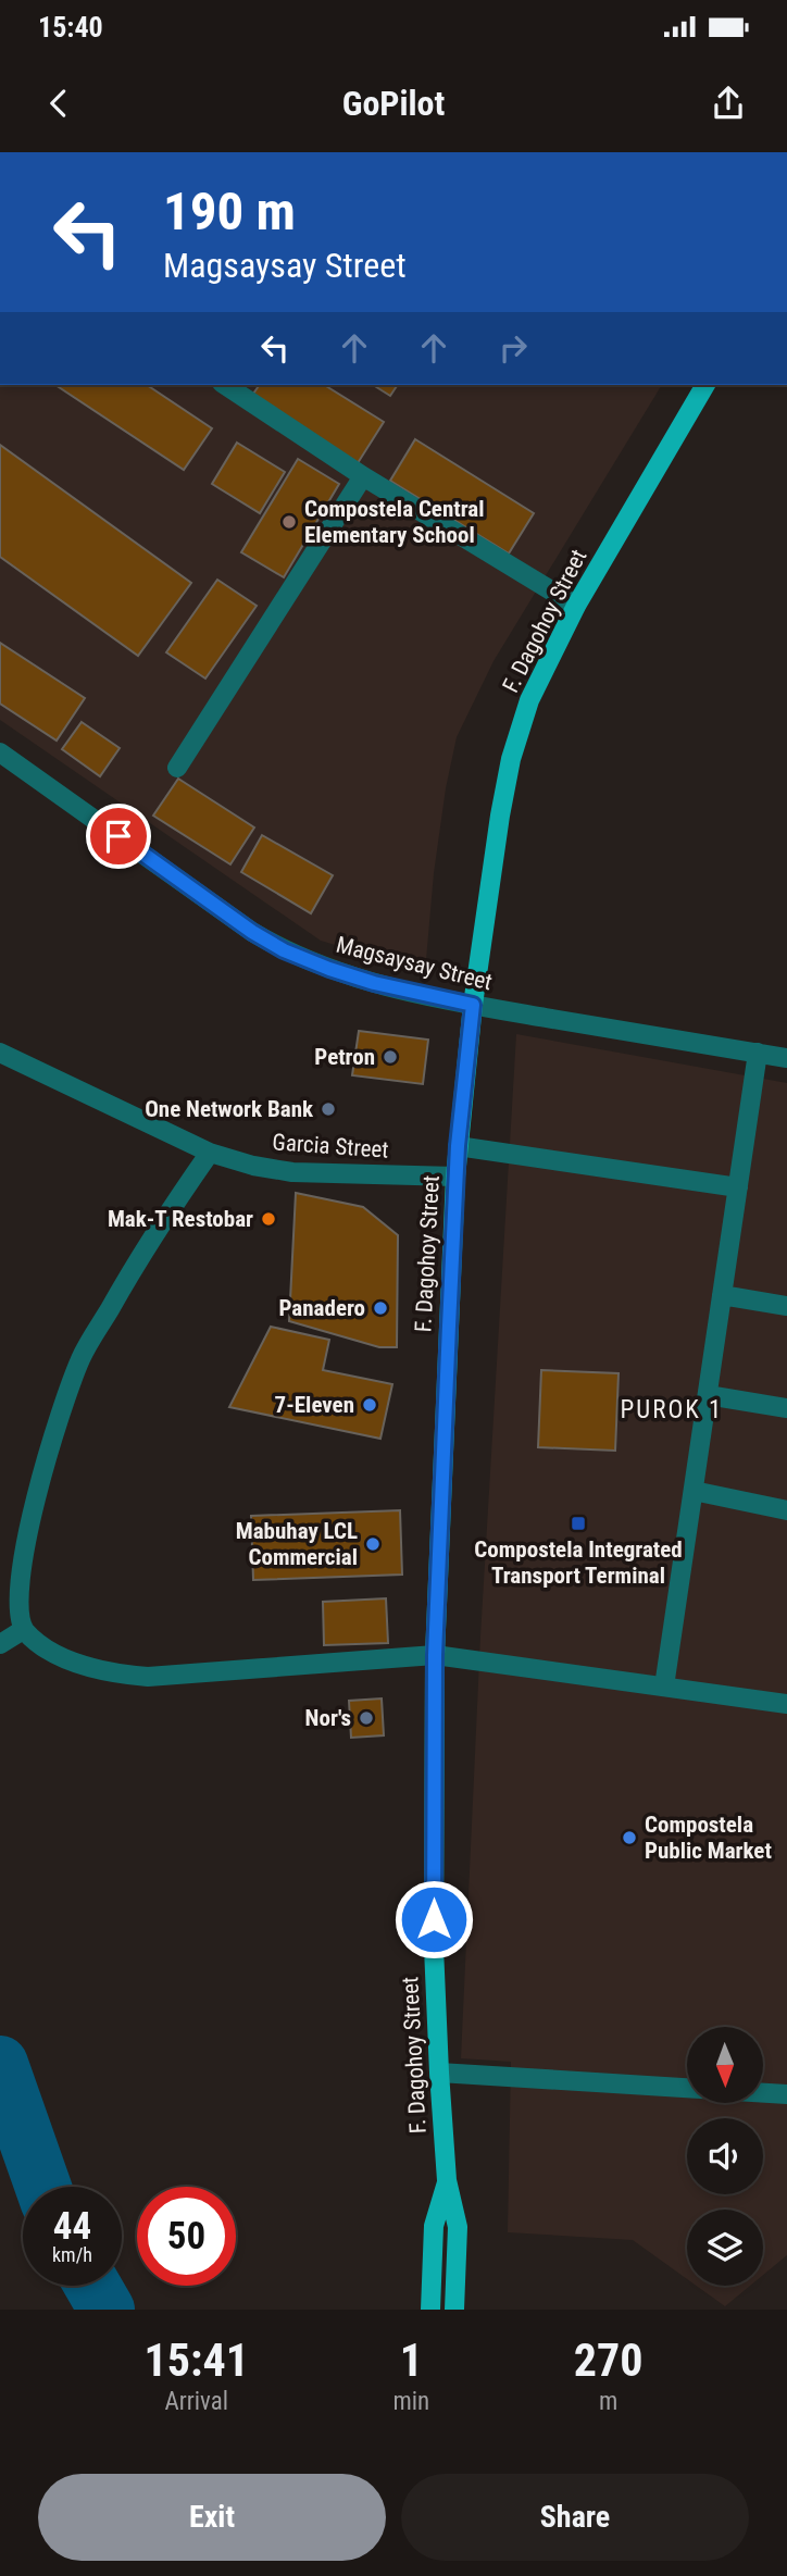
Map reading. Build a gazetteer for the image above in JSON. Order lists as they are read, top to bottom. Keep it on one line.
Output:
{"streets":{"main road":["F. Dagohoy Street"],"street":["Magsaysay Street","Garcia Street"]},"crossings":[["F. Dagohoy Street","Magsaysay Street"],["F. Dagohoy Street","Garcia Street"]],"districts":["PUROK 1"],"places":{"other":["Compostela Central Elementary School","Petron","One Network Bank","Mak-T Restobar","Panadero","7-Eleven","Mabuhay LCL Commercial","Nor's","Compostela Public Market"],"transit":["Compostela Integrated Transport Terminal"]},"north":"bottom","page":{"status":"15:40","header":"GoPilot","turn":["190 m","Magsaysay Street"],"speed":"44 km/h","limit":"50","eta":["15:41","Arrival","1","min","270","m"],"buttons":["Exit","Share"]}}
